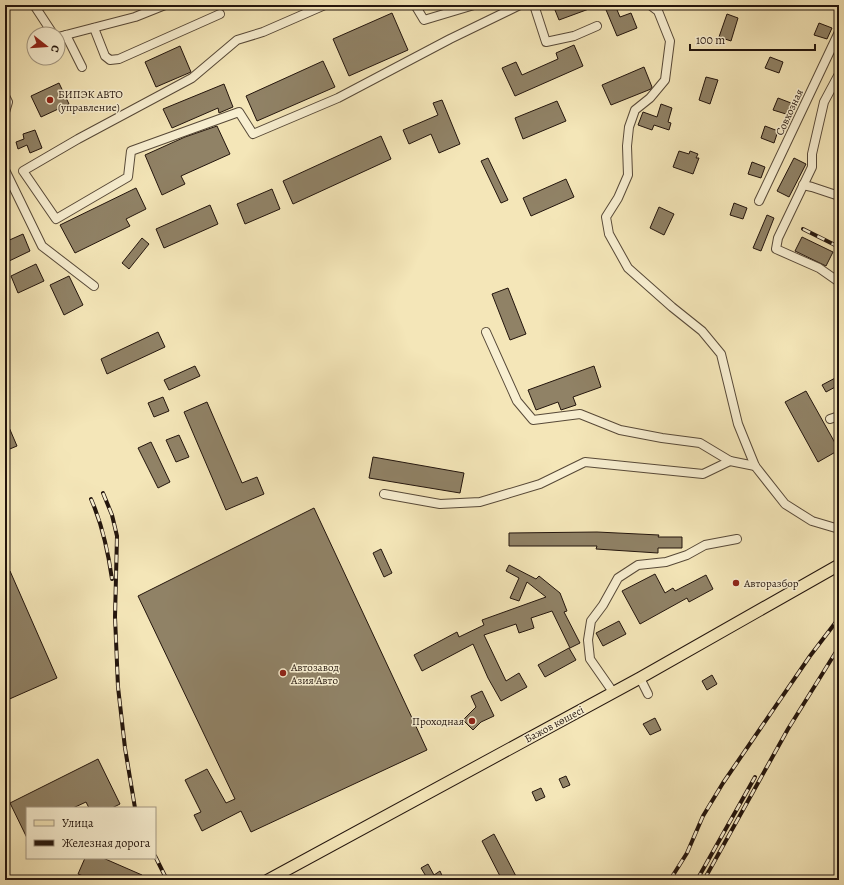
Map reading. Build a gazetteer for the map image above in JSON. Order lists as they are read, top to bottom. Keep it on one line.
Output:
{"streets":{"main road":["Бажов көшесі"],"lane":["Совхозная"]},"places":["БИПЭК АВТО (управление)","Авторазбор","Автозавод Азия Авто","Проходная"],"legend":["Улица","Железная дорога"],"scale_bar":"100 m","north":"right"}
